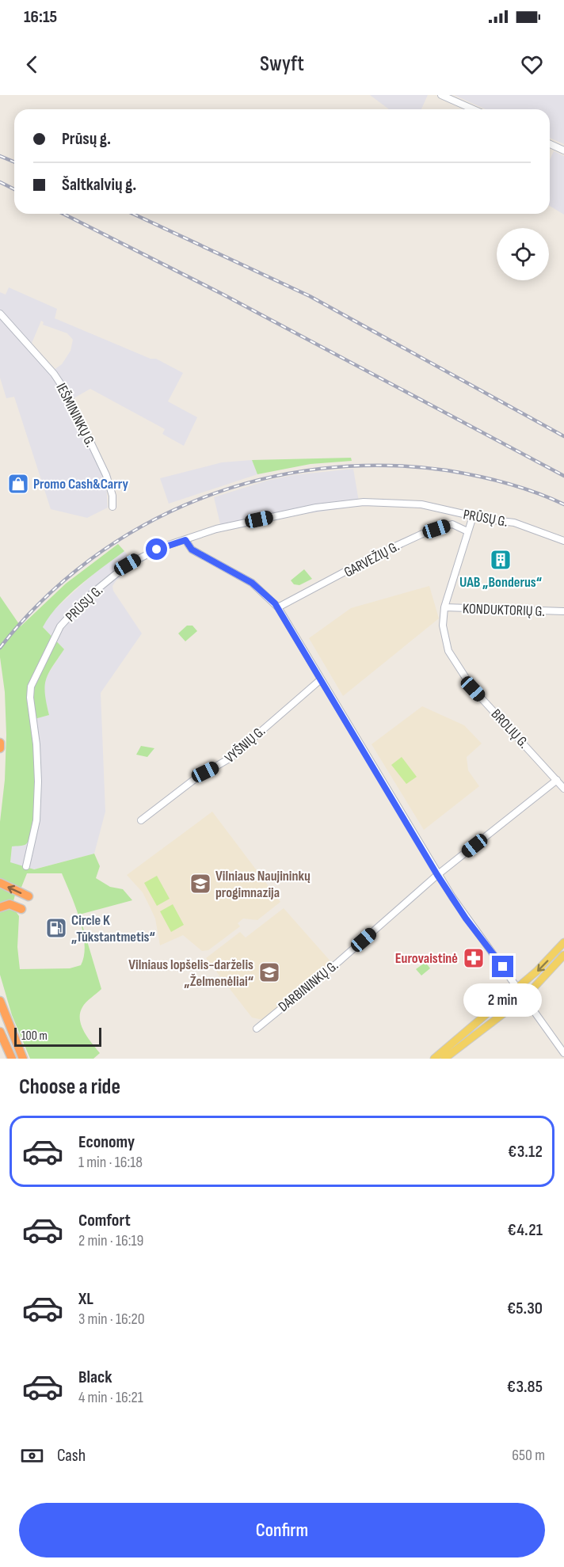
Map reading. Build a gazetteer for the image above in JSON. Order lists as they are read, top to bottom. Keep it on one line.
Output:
{"streets":{"street":["IEŠMININKŲ G.","PRŪSŲ G.","GARVEŽIŲ G.","KONDUKTORIŲ G.","BROLIŲ G.","VYŠNIŲ G.","DARBININKŲ G."]},"crossings":[["PRŪSŲ G.","BROLIŲ G."],["KONDUKTORIŲ G.","BROLIŲ G."],["BROLIŲ G.","DARBININKŲ G."]],"places":{"shop":["Promo Cash&Carry"],"building":["UAB „Bonderus“"],"school or university":["Vilniaus Naujininkų progimnazija","Vilniaus lopšelis-darželis „Želmenėliai“"],"fuel station":["Circle K „Tūkstantmetis“"],"pharmacy":["Eurovaistinė"]},"scale_bar":"100 m","page":{"status":"16:15","header":"Swyft","banner":["Prūsų g.","Šaltkalvių g."],"bubble":"2 min","scale":"100 m","heading":"Choose a ride","list":[{"name":"Economy","note":"1 min · 16:18","value":"€3.12"},{"name":"Comfort","note":"2 min · 16:19","value":"€4.21"},{"name":"XL","note":"3 min · 16:20","value":"€5.30"},{"name":"Black","note":"4 min · 16:21","value":"€3.85"}],"pay":["Cash","650 m"],"buttons":"Confirm"}}
